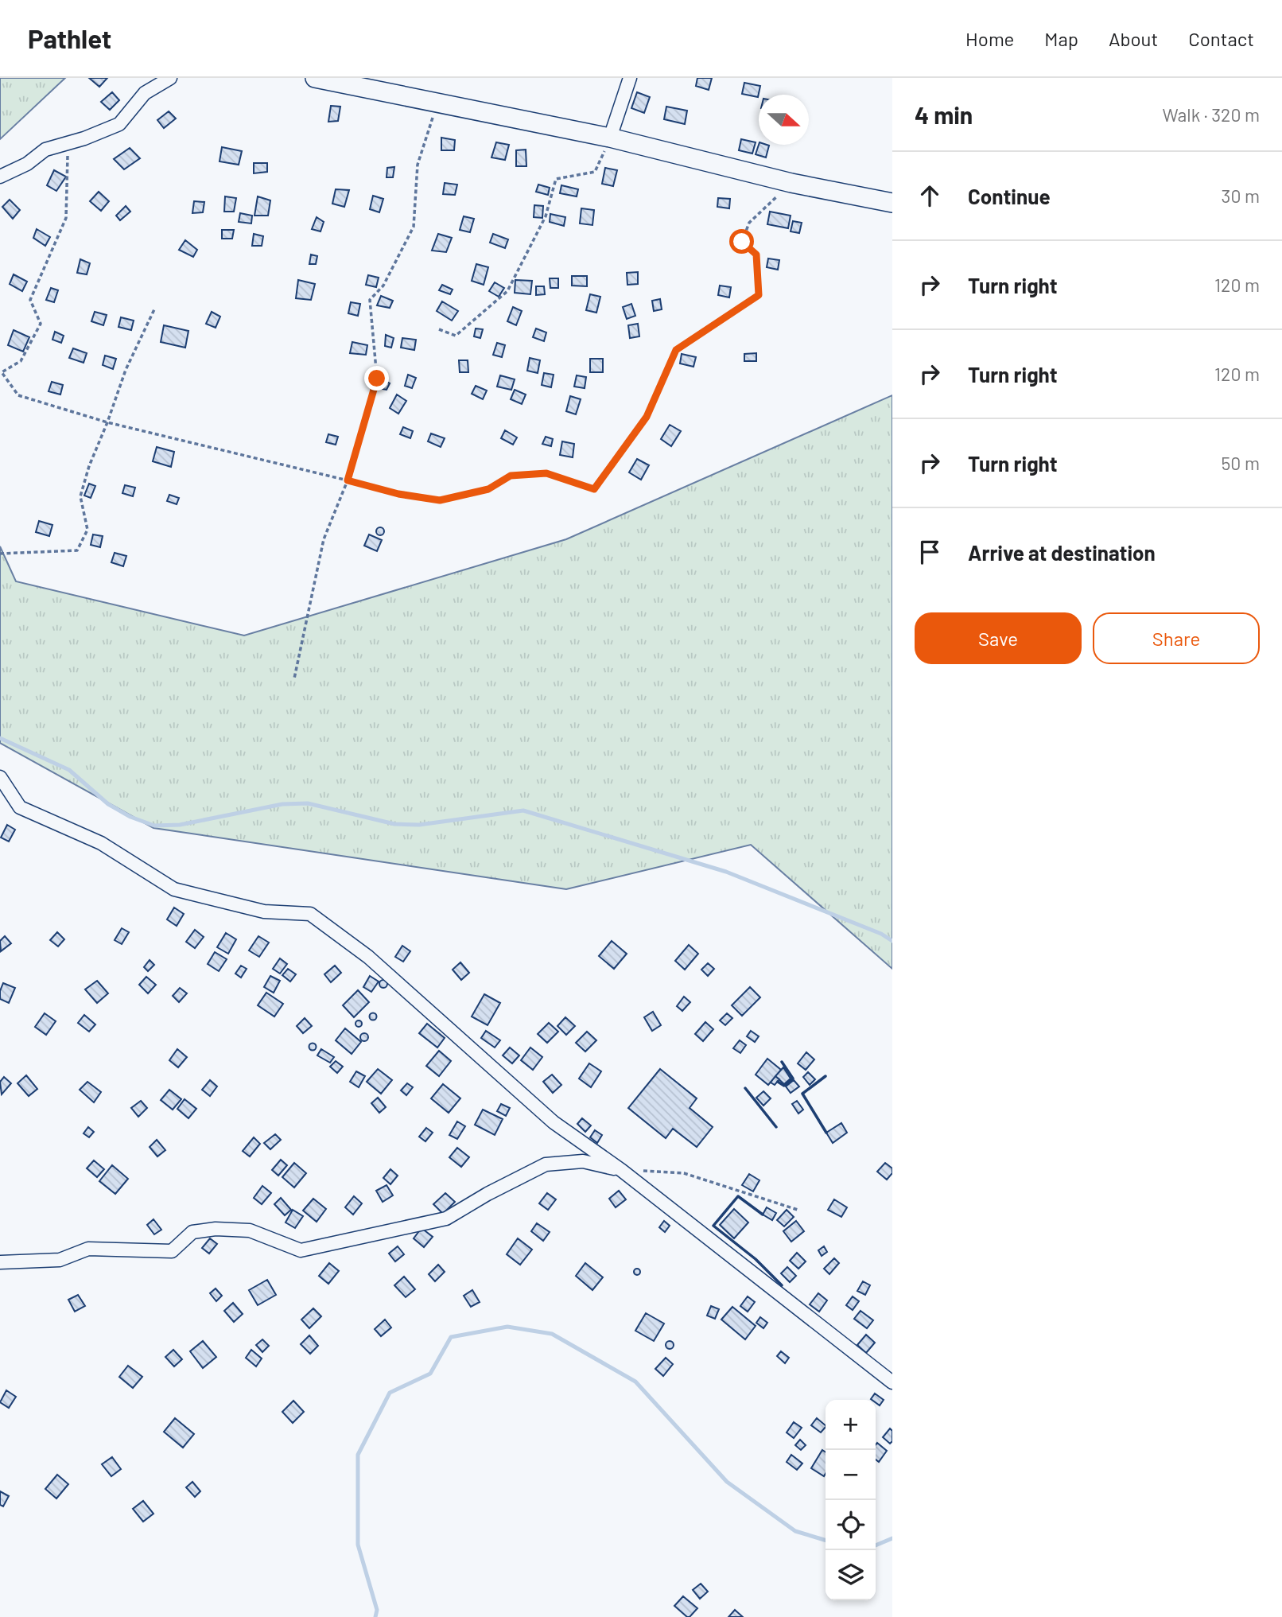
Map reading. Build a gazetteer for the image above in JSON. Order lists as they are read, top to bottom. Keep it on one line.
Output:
{"north":"right","page":{"header":"Pathlet","nav":["Home","Map","About","Contact"],"heading":["4 min","Walk · 320 m"],"list":[["Continue","30 m"],["Turn right","120 m"],["Turn right","120 m"],["Turn right","50 m"],"Arrive at destination"],"buttons":["Save","Share"],"map_buttons":["+","−"]}}
